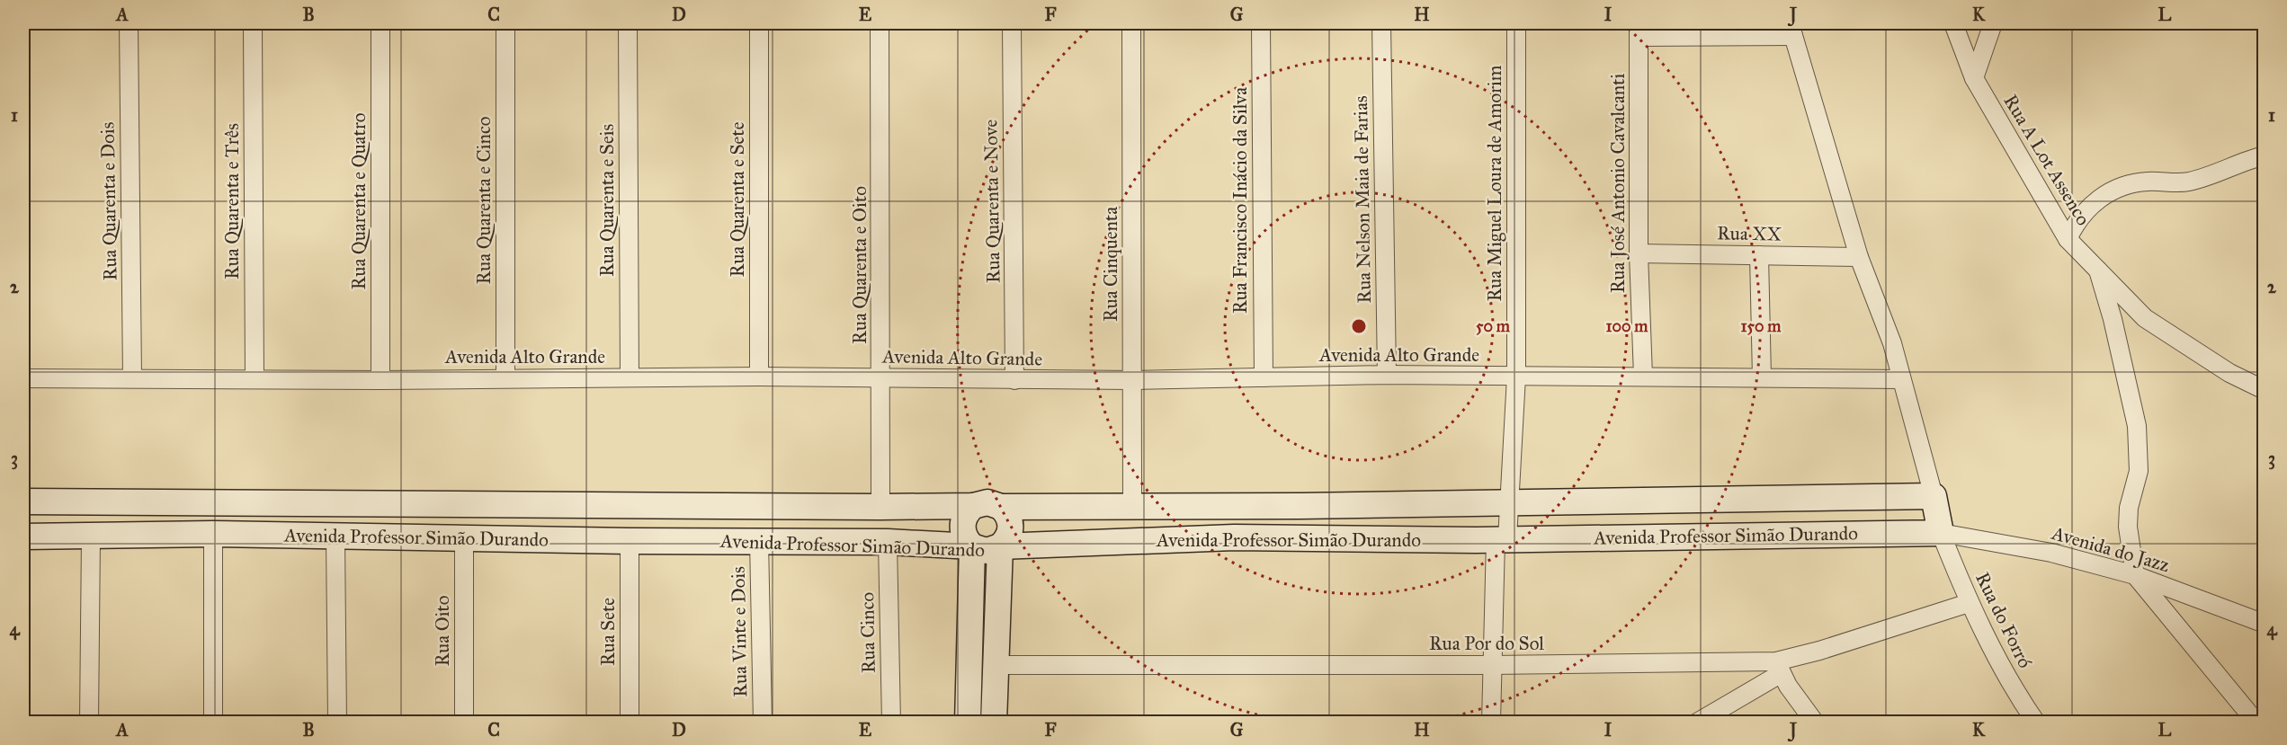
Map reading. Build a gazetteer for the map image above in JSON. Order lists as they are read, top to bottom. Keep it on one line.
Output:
{"streets":{"street":["Rua A Lot Assenco","Rua Miguel Loura de Amorim","Rua José Antonio Cavalcanti","Rua Quarenta e Sete","Rua Nelson Maia de Farias","Rua Quarenta e Cinco","Rua Quarenta e Seis","Rua Francisco Inácio da Silva","Rua Quarenta e Dois","Rua Quarenta e Três","Rua Quarenta e Quatro","Rua Quarenta e Nove","Rua XX","Rua Cinquenta","Rua Quarenta e Oito","Avenida Alto Grande","Avenida Professor Simão Durando","Avenida do Jazz","Rua do Forró","Rua Oito","Rua Sete","Rua Vinte e Dois","Rua Cinco","Rua Por do Sol"]},"crossings":[["Rua Miguel Loura de Amorim","Avenida Alto Grande"],["Rua Miguel Loura de Amorim","Avenida Professor Simão Durando"],["Rua Miguel Loura de Amorim","Rua Por do Sol"],["Rua José Antonio Cavalcanti","Rua XX"],["Rua José Antonio Cavalcanti","Avenida Alto Grande"],["Rua Quarenta e Sete","Avenida Alto Grande"],["Rua Nelson Maia de Farias","Avenida Alto Grande"],["Rua Quarenta e Cinco","Avenida Alto Grande"],["Rua Quarenta e Seis","Avenida Alto Grande"],["Rua Francisco Inácio da Silva","Avenida Alto Grande"],["Rua Quarenta e Dois","Avenida Alto Grande"],["Rua Quarenta e Três","Avenida Alto Grande"],["Rua Quarenta e Quatro","Avenida Alto Grande"],["Rua Quarenta e Nove","Avenida Alto Grande"],["Rua Cinquenta","Avenida Alto Grande"],["Rua Cinquenta","Avenida Professor Simão Durando"],["Rua Quarenta e Oito","Avenida Alto Grande"],["Rua Quarenta e Oito","Avenida Professor Simão Durando"],["Avenida Professor Simão Durando","Avenida do Jazz"],["Avenida Professor Simão Durando","Rua do Forró"],["Avenida Professor Simão Durando","Rua Oito"],["Avenida Professor Simão Durando","Rua Sete"],["Avenida Professor Simão Durando","Rua Vinte e Dois"],["Avenida Professor Simão Durando","Rua Cinco"],["Avenida do Jazz","Rua do Forró"],["Rua do Forró","Rua Por do Sol"]],"grid":{"columns":["A","B","C","D","E","F","G","H","I","J","K","L"],"rows":["1","2","3","4"]},"rings":["50 m","100 m","150 m"]}
